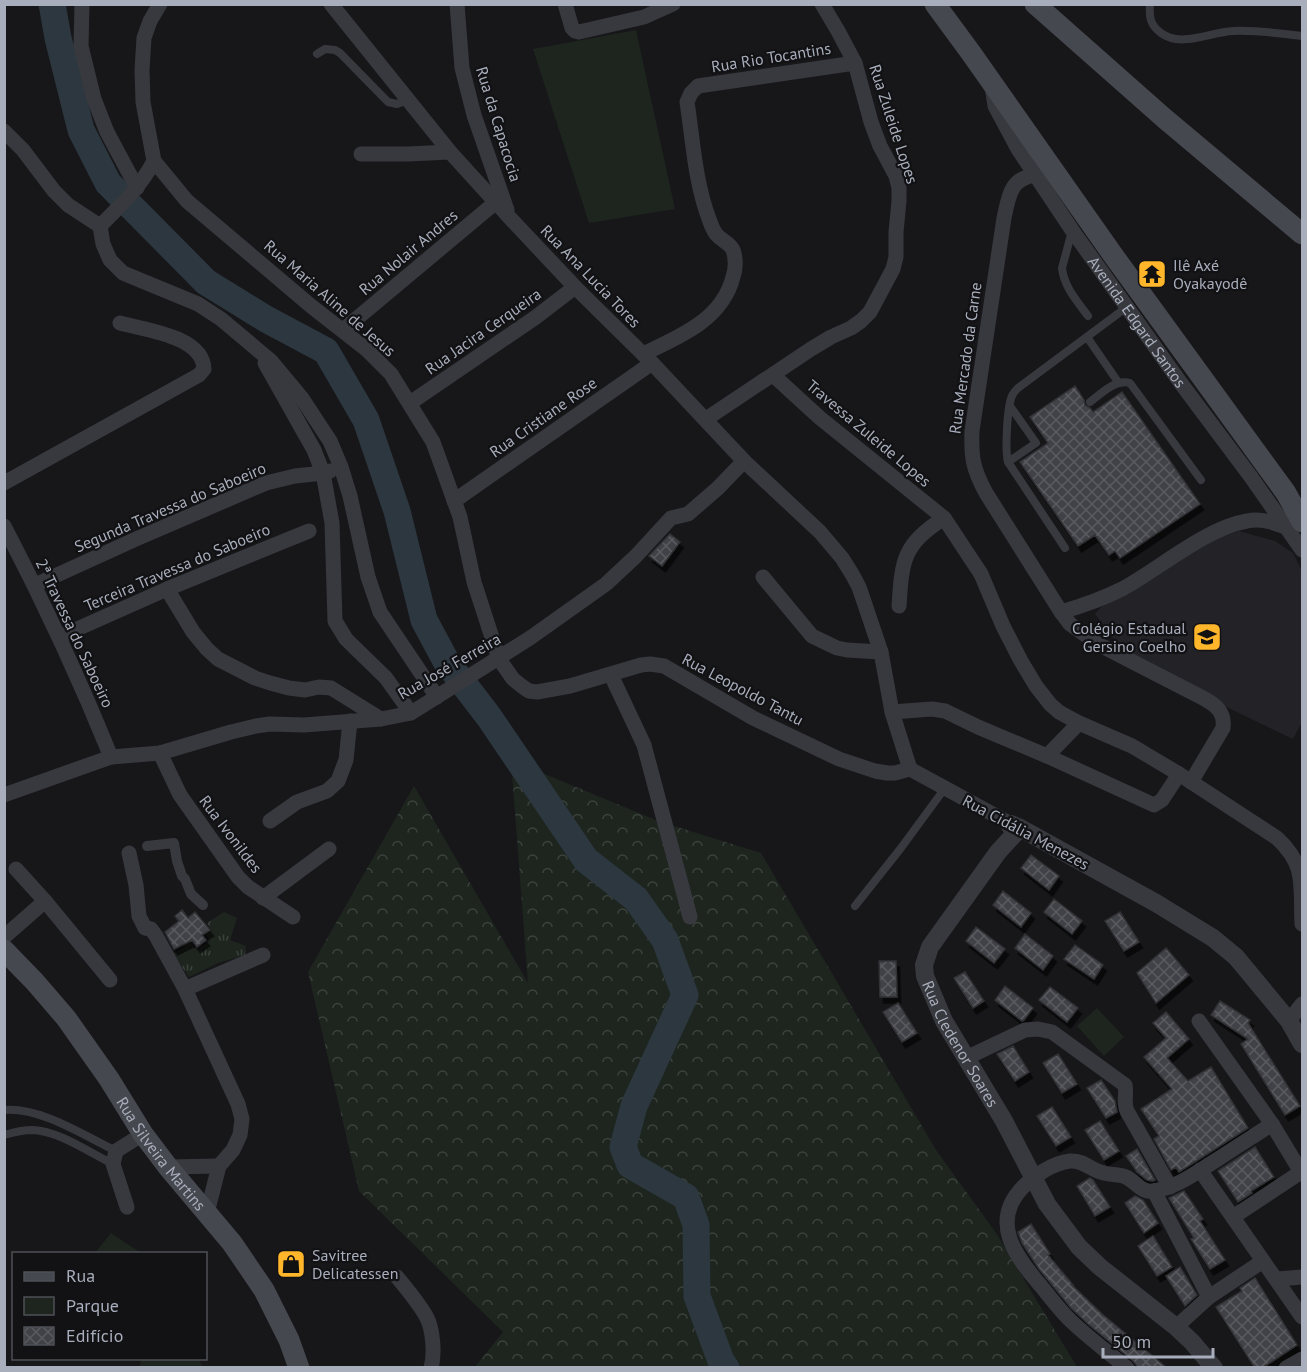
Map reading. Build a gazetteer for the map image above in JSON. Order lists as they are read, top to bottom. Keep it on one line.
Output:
{"streets":{"main road":["Avenida Edgard Santos","Rua Silveira Martins"],"street":["Rua Rio Tocantins","Rua da Capacocia","Rua Zuleide Lopes","Rua Nolair Andres","Rua Ana Lucia Tores","Rua Maria Aline de Jesus","Rua Jacira Cerqueira","Rua Mercado da Carne","Rua Cristiane Rose","Travessa Zuleide Lopes","Segunda Travessa do Saboeiro","Terceira Travessa do Saboeiro","2ª Travessa do Saboeiro","Rua José Ferreira","Rua Leopoldo Tantu","Rua Cidália Menezes","Rua Ivonildes","Rua Cledenor Soares"]},"crossings":[["Rua Rio Tocantins","Rua Zuleide Lopes"],["Rua Rio Tocantins","Rua Ana Lucia Tores"],["Rua Rio Tocantins","Rua Cristiane Rose"],["Rua da Capacocia","Rua Ana Lucia Tores"],["Rua Zuleide Lopes","Rua Ana Lucia Tores"],["Rua Zuleide Lopes","Travessa Zuleide Lopes"],["Rua Nolair Andres","Rua Ana Lucia Tores"],["Rua Nolair Andres","Rua Maria Aline de Jesus"],["Rua Ana Lucia Tores","Rua Jacira Cerqueira"],["Rua Ana Lucia Tores","Rua Cristiane Rose"],["Rua Ana Lucia Tores","Rua José Ferreira"],["Rua Maria Aline de Jesus","Rua Jacira Cerqueira"],["Rua Maria Aline de Jesus","Rua Cristiane Rose"],["Rua Maria Aline de Jesus","Rua José Ferreira"],["Rua Maria Aline de Jesus","Rua Leopoldo Tantu"],["Avenida Edgard Santos","Rua Mercado da Carne"],["Rua Mercado da Carne","Travessa Zuleide Lopes"],["Segunda Travessa do Saboeiro","2ª Travessa do Saboeiro"],["Terceira Travessa do Saboeiro","2ª Travessa do Saboeiro"],["2ª Travessa do Saboeiro","Rua José Ferreira"],["Rua José Ferreira","Rua Leopoldo Tantu"],["Rua José Ferreira","Rua Ivonildes"],["Rua Leopoldo Tantu","Rua Cidália Menezes"],["Rua Cidália Menezes","Rua Cledenor Soares"]],"places":{"temple":["Ilê Axé Oyakayodê"],"school or university":["Colégio Estadual Gersino Coelho"],"shop":["Savitree Delicatessen"]},"legend":["Rua","Parque","Edifício"],"scale_bar":"50 m"}
